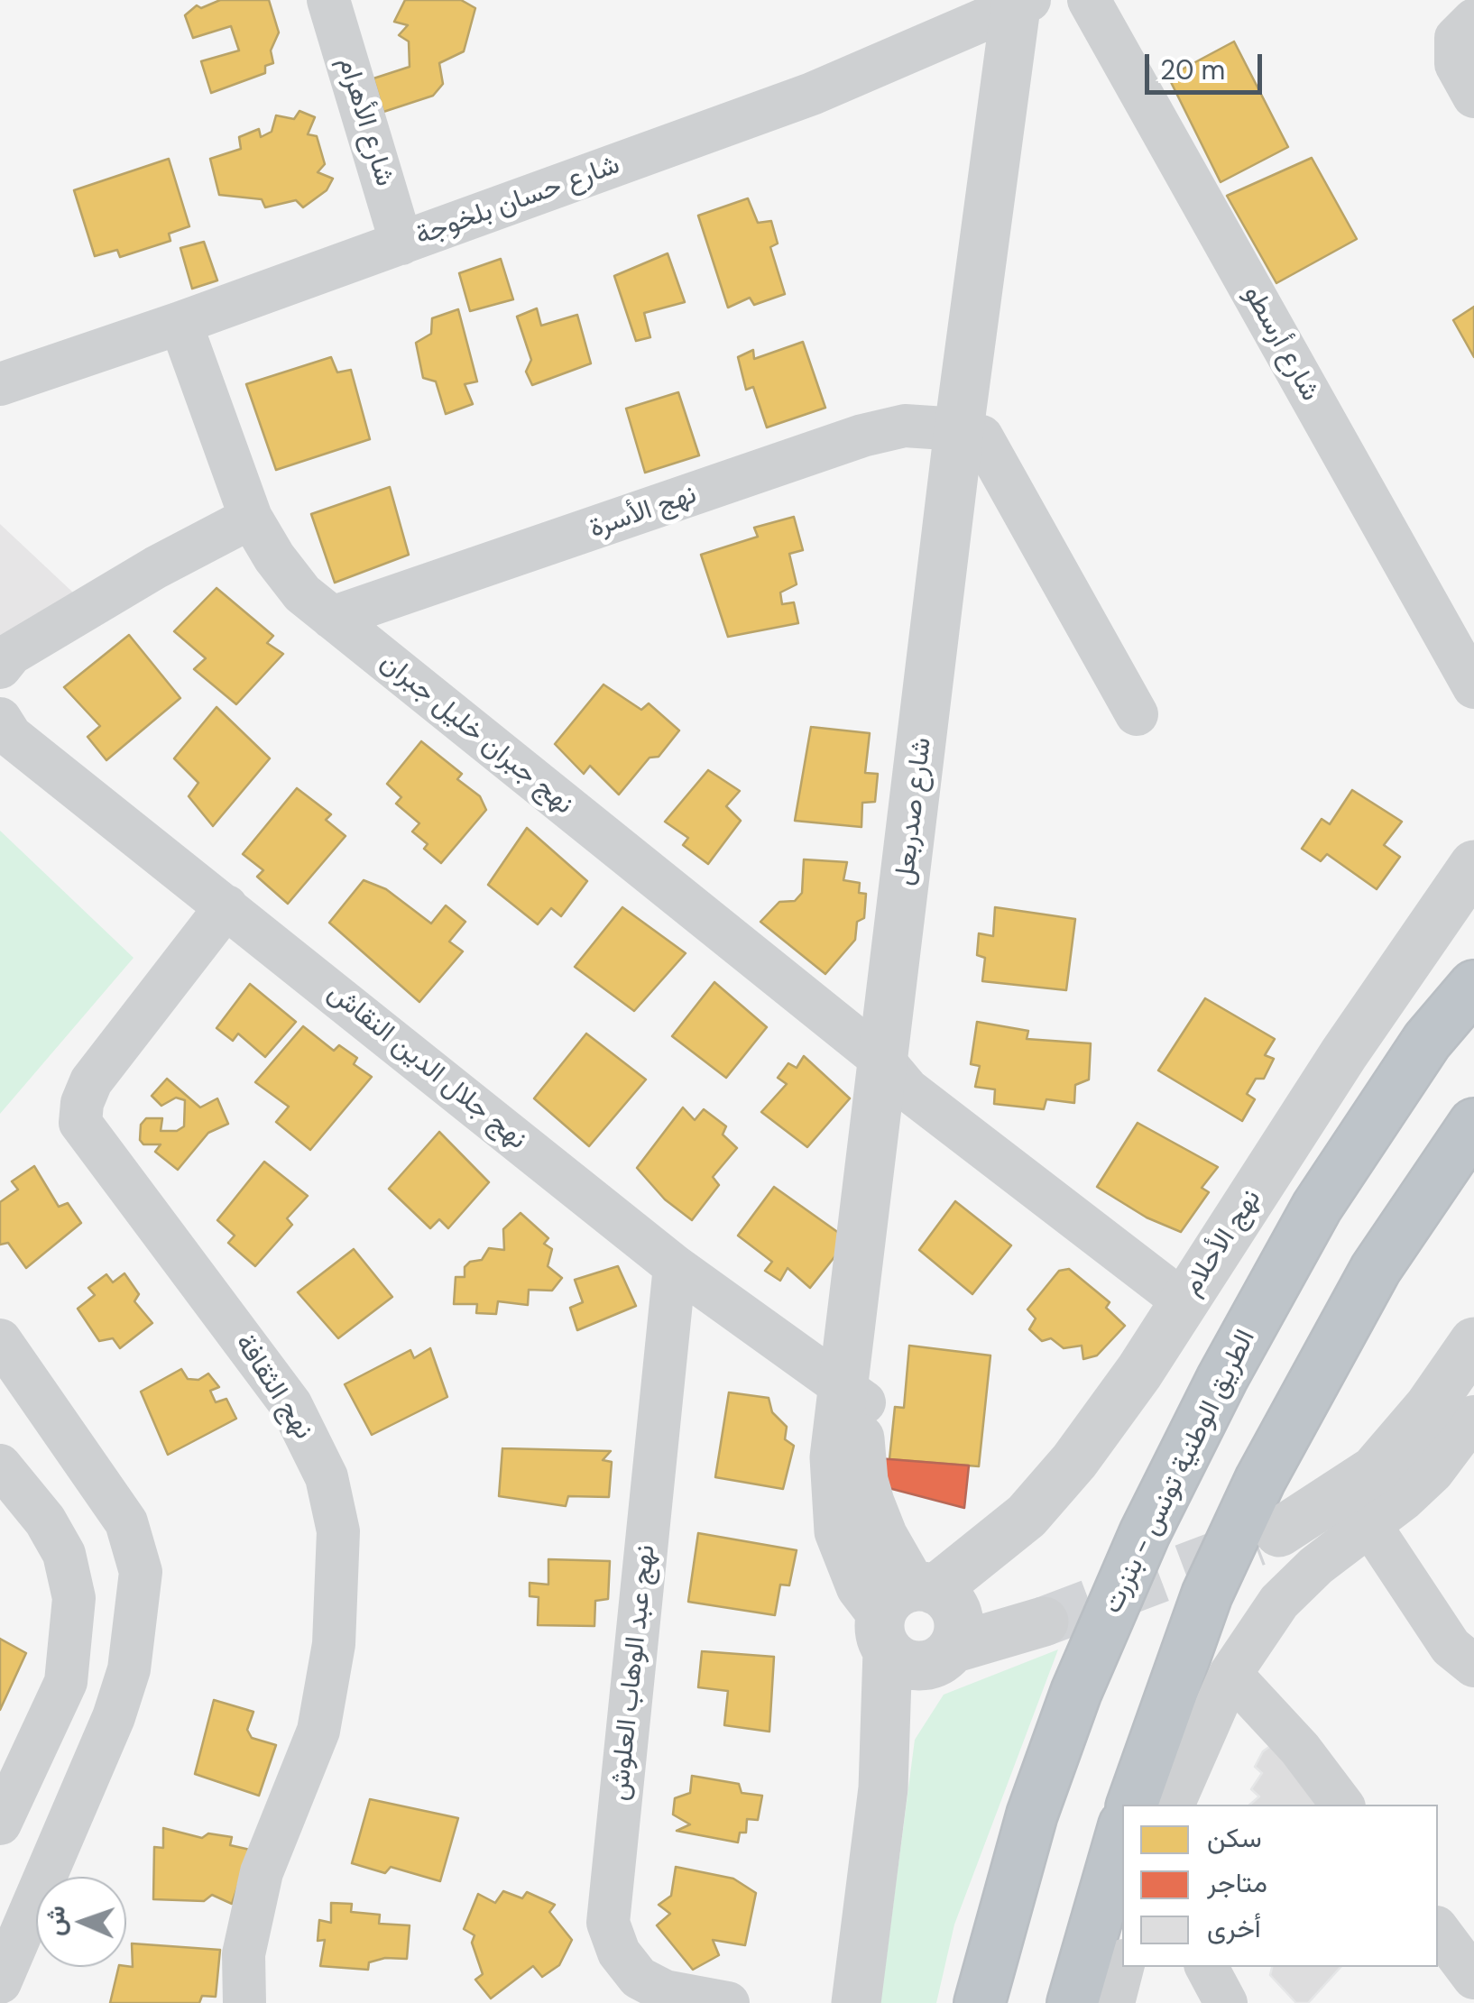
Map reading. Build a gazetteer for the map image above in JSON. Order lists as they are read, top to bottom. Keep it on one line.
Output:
{"streets":{"highway":["الطريق الوطنية تونس - بنزرت"],"street":["شارع الأهرام","شارع حسان بلخوجة","شارع أرسطو","نهج الأسرة","نهج جبران خليل جبران","شارع صدربعل","نهج جلال الدين النقاش","نهج الأحلام","نهج الثقافة","نهج عبد الوهاب العلوش"]},"crossings":[["شارع الأهرام","شارع حسان بلخوجة"],["شارع حسان بلخوجة","نهج جبران خليل جبران"],["شارع حسان بلخوجة","شارع صدربعل"],["نهج الأسرة","نهج جبران خليل جبران"],["نهج الأسرة","شارع صدربعل"],["نهج جبران خليل جبران","شارع صدربعل"],["نهج جبران خليل جبران","نهج الأحلام"],["شارع صدربعل","نهج جلال الدين النقاش"],["شارع صدربعل","نهج الأحلام"],["نهج جلال الدين النقاش","نهج الثقافة"],["نهج جلال الدين النقاش","نهج عبد الوهاب العلوش"]],"legend":["سكن","متاجر","أخرى"],"scale_bar":"20 m","north":"left"}
